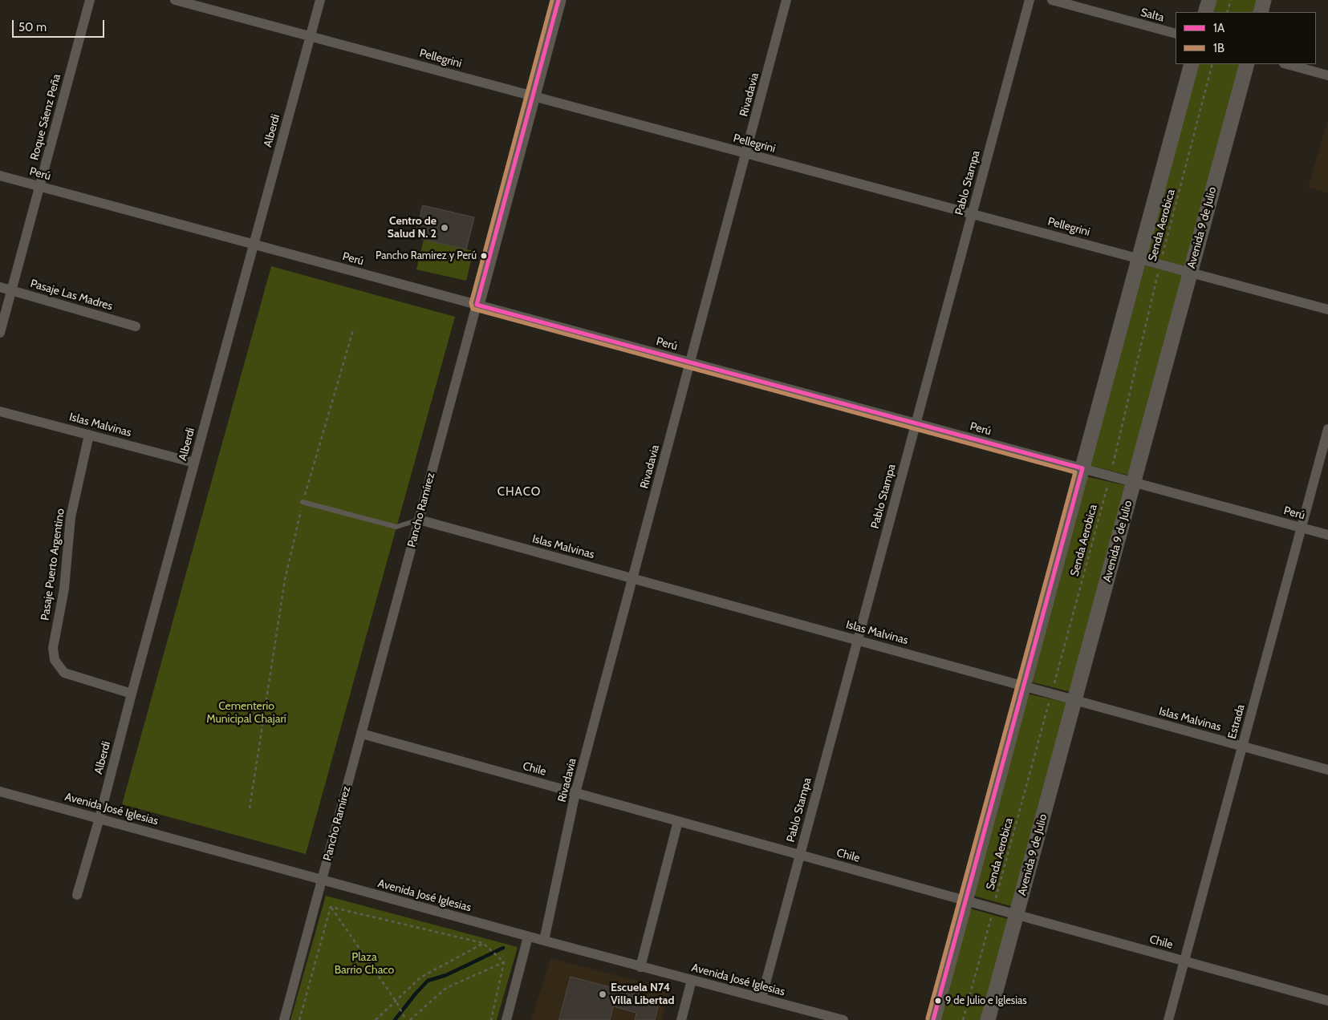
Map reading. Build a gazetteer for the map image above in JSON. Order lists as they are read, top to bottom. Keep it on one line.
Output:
{"streets":{"main road":["Avenida 9 de Julio","Pancho Ramírez"],"street":["Salta","Pellegrini","Rivadavia","Roque Sáenz Peña","Alberdi","Perú","Pablo Stampa","Pasaje Las Madres","Islas Malvinas","Pasaje Puerto Argentino","Estrada","Chile","Avenida José Iglesias"],"path":["Senda Aerobica"]},"crossings":[["Pellegrini","Rivadavia"],["Pellegrini","Alberdi"],["Pellegrini","Pablo Stampa"],["Pellegrini","Senda Aerobica"],["Pellegrini","Avenida 9 de Julio"],["Pellegrini","Pancho Ramírez"],["Rivadavia","Perú"],["Rivadavia","Islas Malvinas"],["Rivadavia","Chile"],["Rivadavia","Avenida José Iglesias"],["Roque Sáenz Peña","Perú"],["Roque Sáenz Peña","Pasaje Las Madres"],["Alberdi","Perú"],["Alberdi","Islas Malvinas"],["Alberdi","Pasaje Puerto Argentino"],["Alberdi","Avenida José Iglesias"],["Perú","Pablo Stampa"],["Perú","Senda Aerobica"],["Perú","Avenida 9 de Julio"],["Perú","Pancho Ramírez"],["Perú","Estrada"],["Pablo Stampa","Islas Malvinas"],["Pablo Stampa","Chile"],["Pablo Stampa","Avenida José Iglesias"],["Senda Aerobica","Islas Malvinas"],["Senda Aerobica","Chile"],["Avenida 9 de Julio","Islas Malvinas"],["Avenida 9 de Julio","Chile"],["Islas Malvinas","Pancho Ramírez"],["Islas Malvinas","Pasaje Puerto Argentino"],["Islas Malvinas","Estrada"],["Pancho Ramírez","Chile"],["Pancho Ramírez","Avenida José Iglesias"],["Estrada","Chile"]],"districts":["CHACO"],"parks":["Cementerio Municipal Chajarí","Plaza Barrio Chaco"],"places":["Centro de Salud N. 2","Pancho Ramirez y Perú","Escuela N74 Villa Libertad","9 de Julio e Iglesias"],"lines":["transit line 1A","transit line 1B"],"legend":["1A","1B"],"scale_bar":"50 m"}
